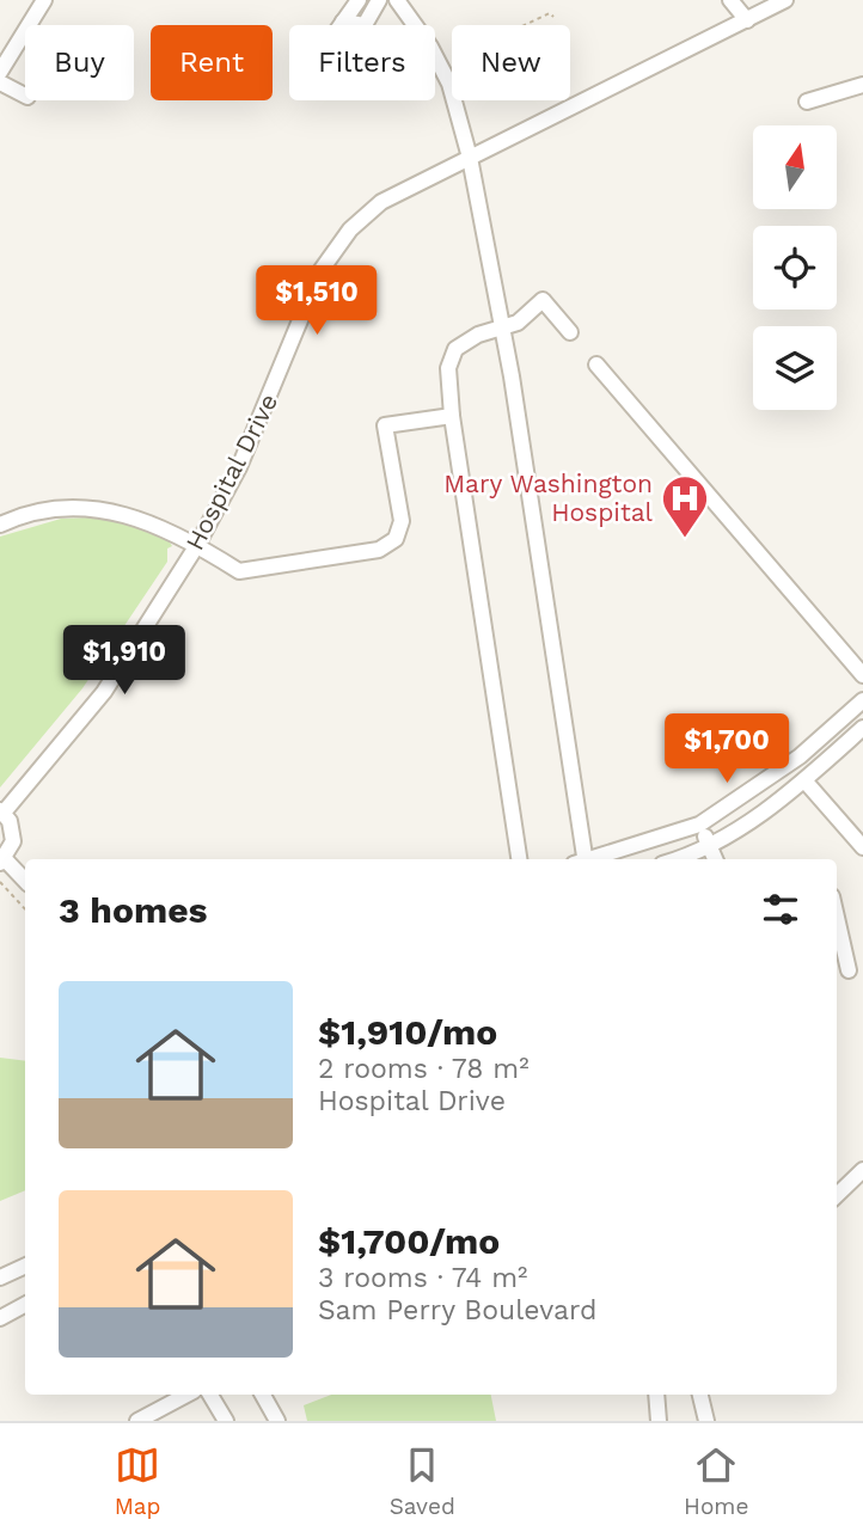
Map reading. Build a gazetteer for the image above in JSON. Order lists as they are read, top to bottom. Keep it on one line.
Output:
{"streets":{"street":["Hospital Drive"]},"places":{"hospital":["Mary Washington Hospital"]},"north":"top","page":{"chip":["Buy","Rent","Filters","New"],"price":["$1,510","$1,910","$1,700"],"heading":"3 homes","list":[{"name":"$1,910/mo","note":"2 rooms · 78 m² · Hospital Drive"},{"name":"$1,700/mo","note":"3 rooms · 74 m² · Sam Perry Boulevard"}],"tabs":["Map","Saved","Home"]}}
